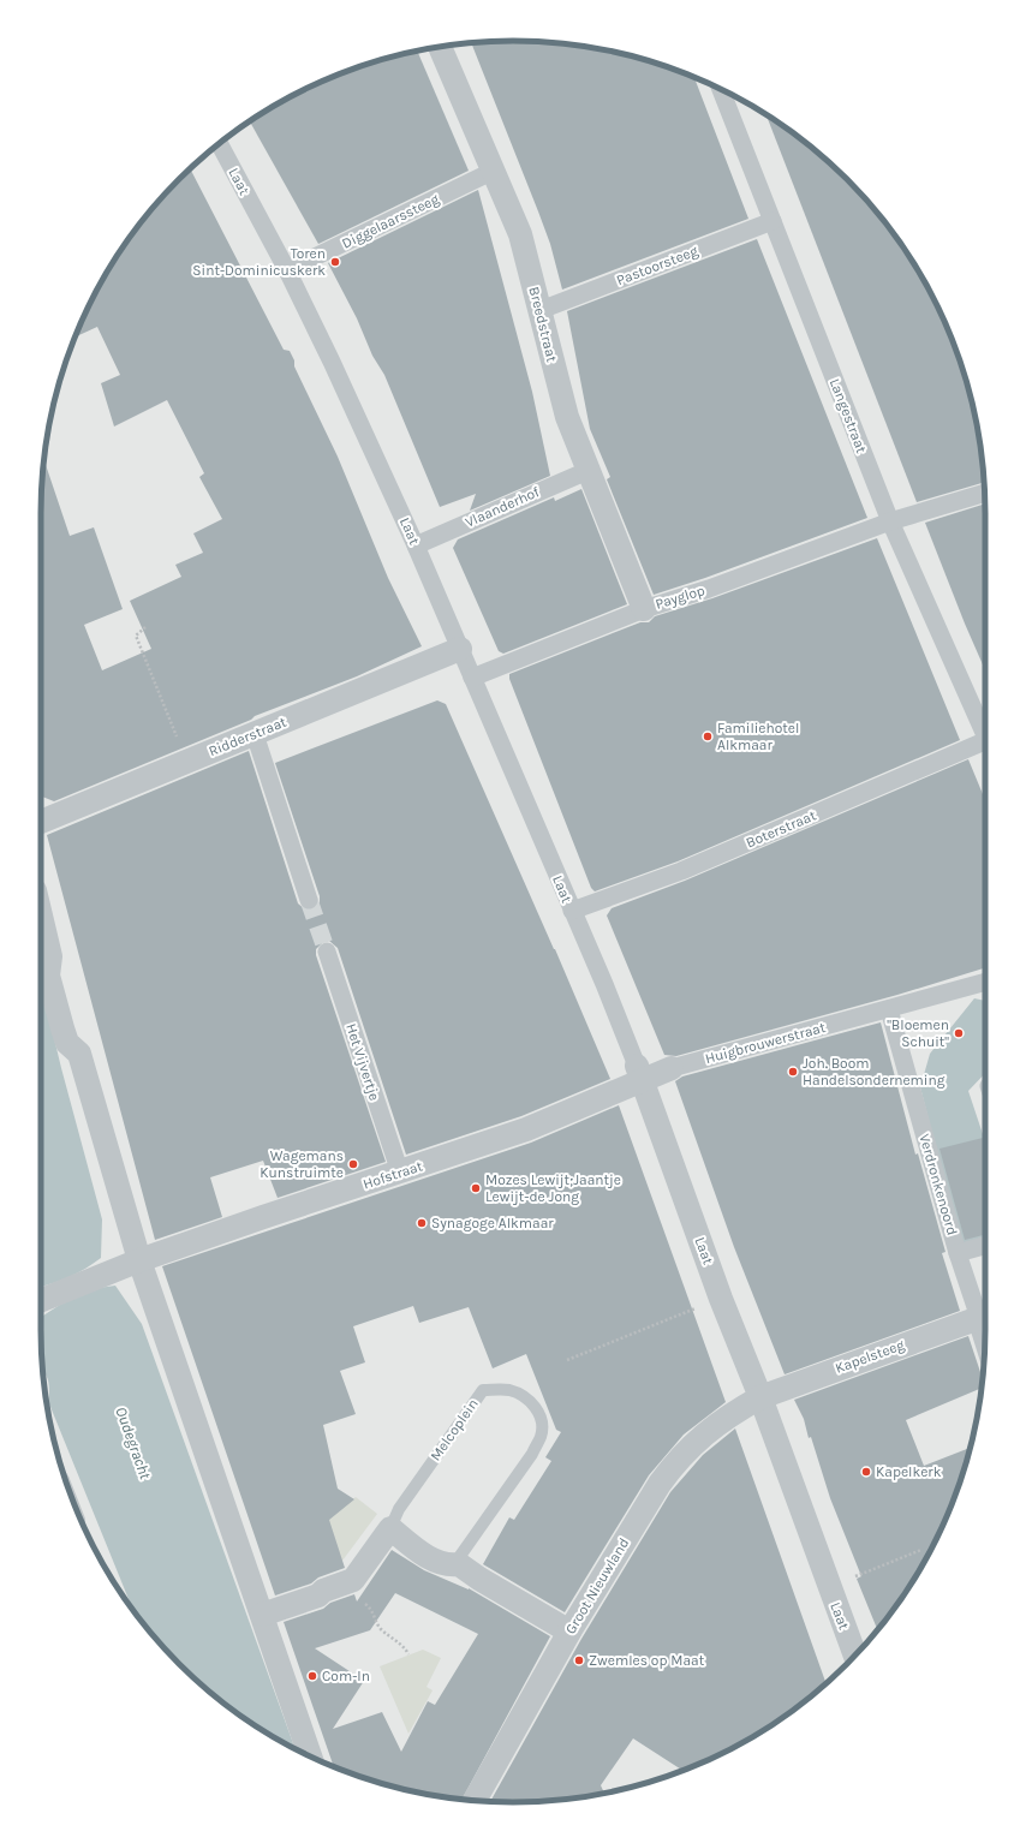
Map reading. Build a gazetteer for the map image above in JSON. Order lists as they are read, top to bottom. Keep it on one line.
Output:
{"streets":{"street":["Laat","Diggelaarssteeg","Pastoorsteeg","Breedstraat","Langestraat","Vlaanderhof","Payglop","Ridderstraat","Boterstraat","Huigbrouwerstraat","Het Vijvertje","Hofstraat","Verdronkenoord","Kapelsteeg","Melcoplein","Groot Nieuwland"]},"crossings":[["Laat","Diggelaarssteeg"],["Laat","Vlaanderhof"],["Laat","Payglop"],["Laat","Ridderstraat"],["Laat","Boterstraat"],["Laat","Huigbrouwerstraat"],["Laat","Hofstraat"],["Laat","Kapelsteeg"],["Laat","Groot Nieuwland"],["Diggelaarssteeg","Breedstraat"],["Pastoorsteeg","Breedstraat"],["Pastoorsteeg","Langestraat"],["Breedstraat","Vlaanderhof"],["Breedstraat","Payglop"],["Langestraat","Payglop"],["Huigbrouwerstraat","Hofstraat"],["Huigbrouwerstraat","Verdronkenoord"],["Het Vijvertje","Hofstraat"],["Verdronkenoord","Kapelsteeg"],["Kapelsteeg","Groot Nieuwland"]],"water":["Oudegracht"],"places":["Toren Sint-Dominicuskerk","Familiehotel Alkmaar","\"Bloemen Schuit\"","Joh. Boom Handelsonderneming","Wagemans Kunstruimte","Mozes Lewijt;Jaantje Lewijt-de Jong","Synagoge Alkmaar","Kapelkerk","Zwemles op Maat","Com-In"]}
